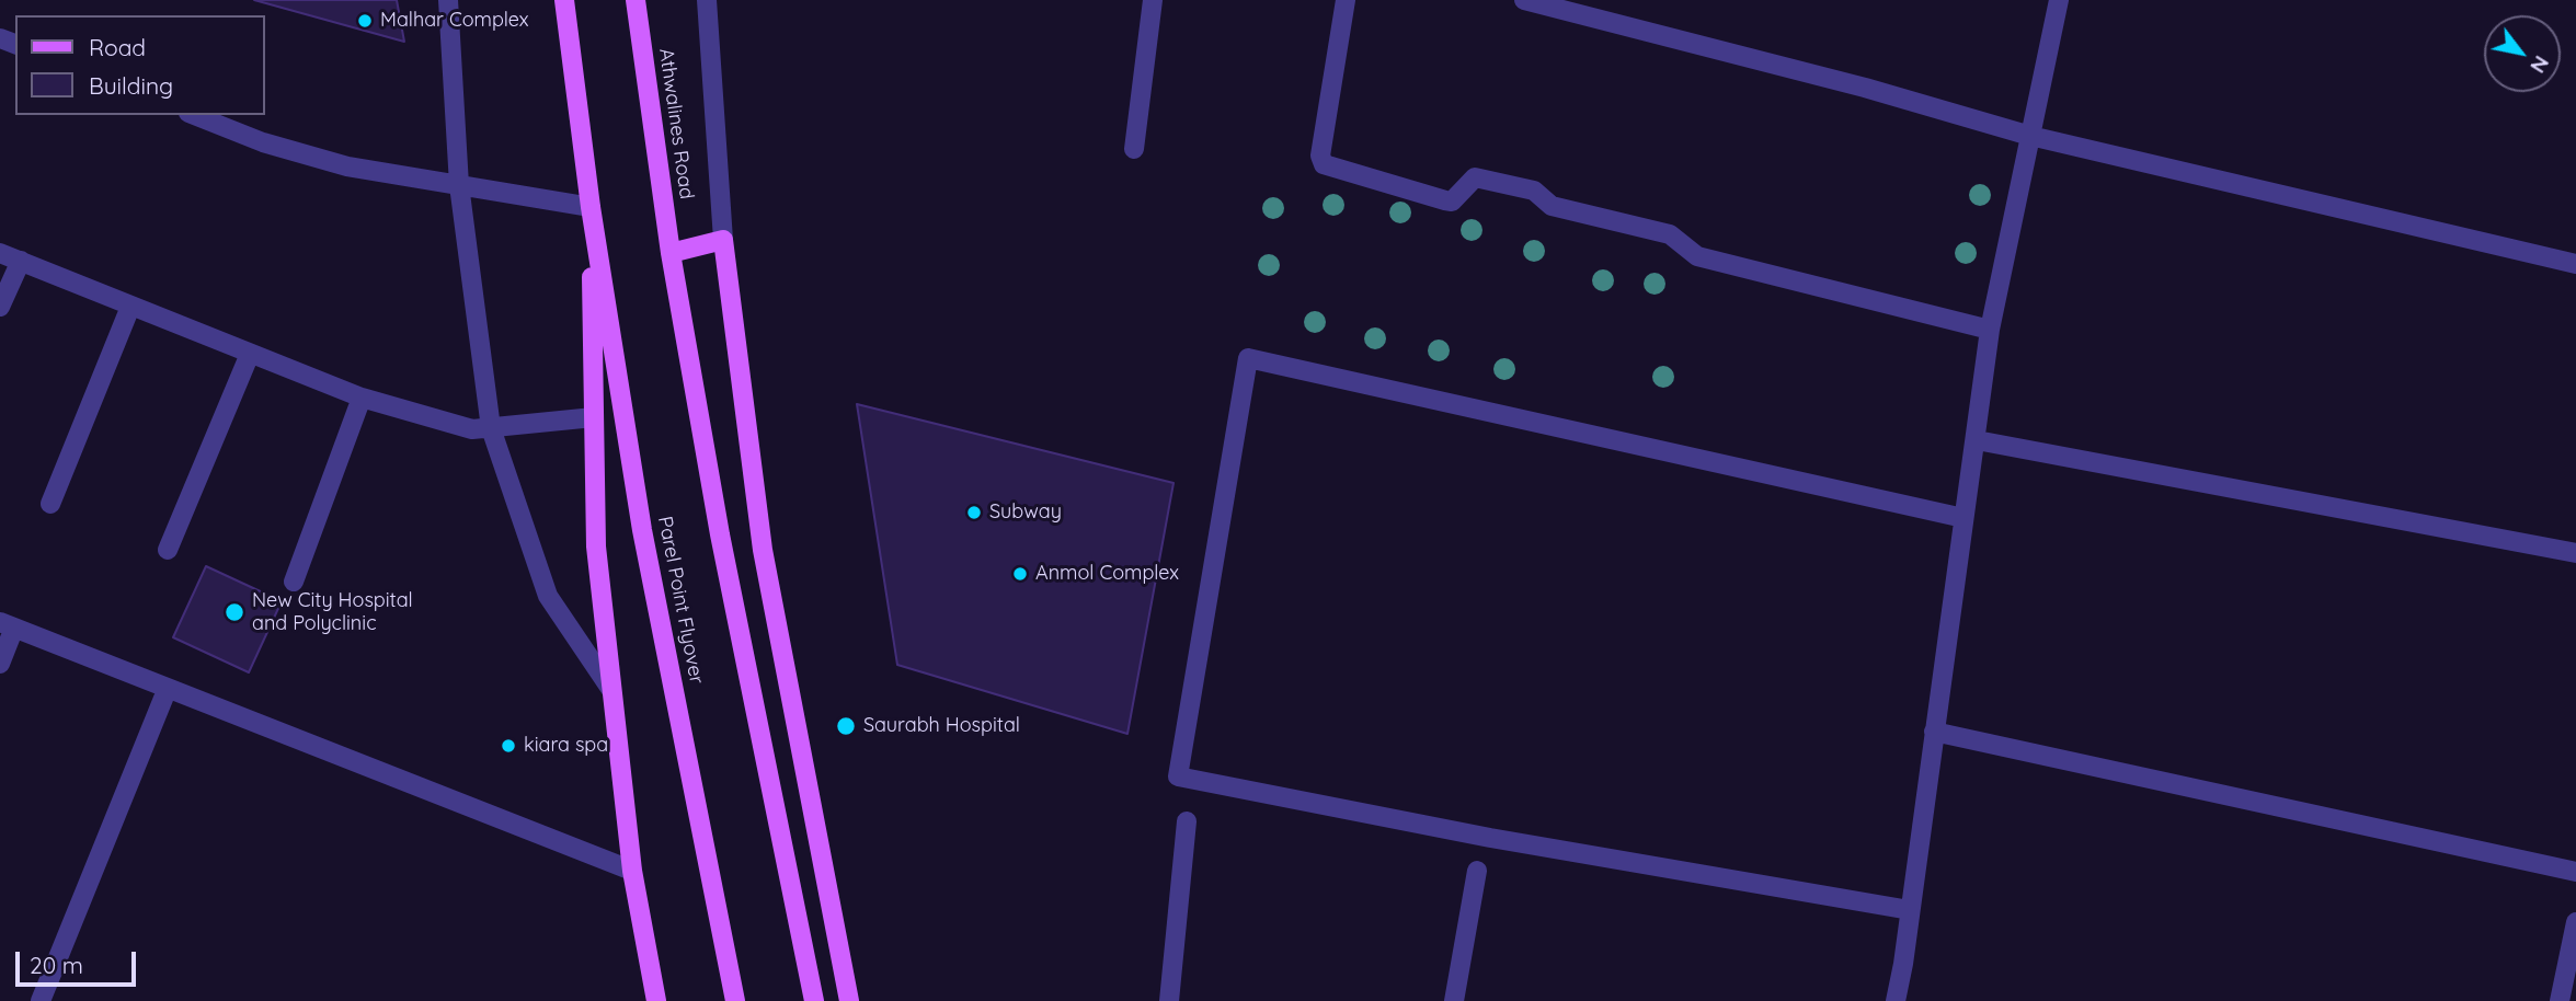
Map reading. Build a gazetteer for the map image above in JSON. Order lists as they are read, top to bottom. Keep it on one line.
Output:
{"streets":{"main road":["Athwalines Road","Parel Point Flyover"]},"places":["Malhar Complex","Subway","Anmol Complex","New City Hospital and Polyclinic","Saurabh Hospital","kiara spa"],"legend":["Road","Building"],"scale_bar":"20 m","north":"bottom right"}
